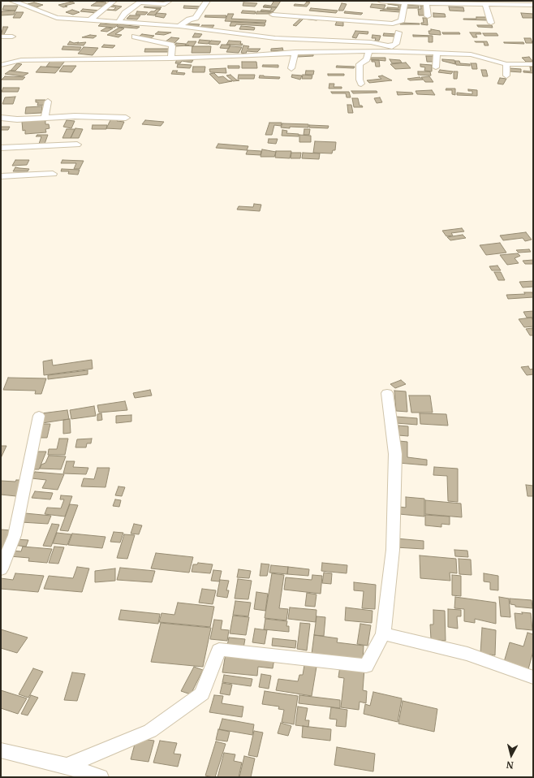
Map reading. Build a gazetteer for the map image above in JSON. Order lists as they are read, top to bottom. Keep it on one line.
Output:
{"north":"bottom"}
